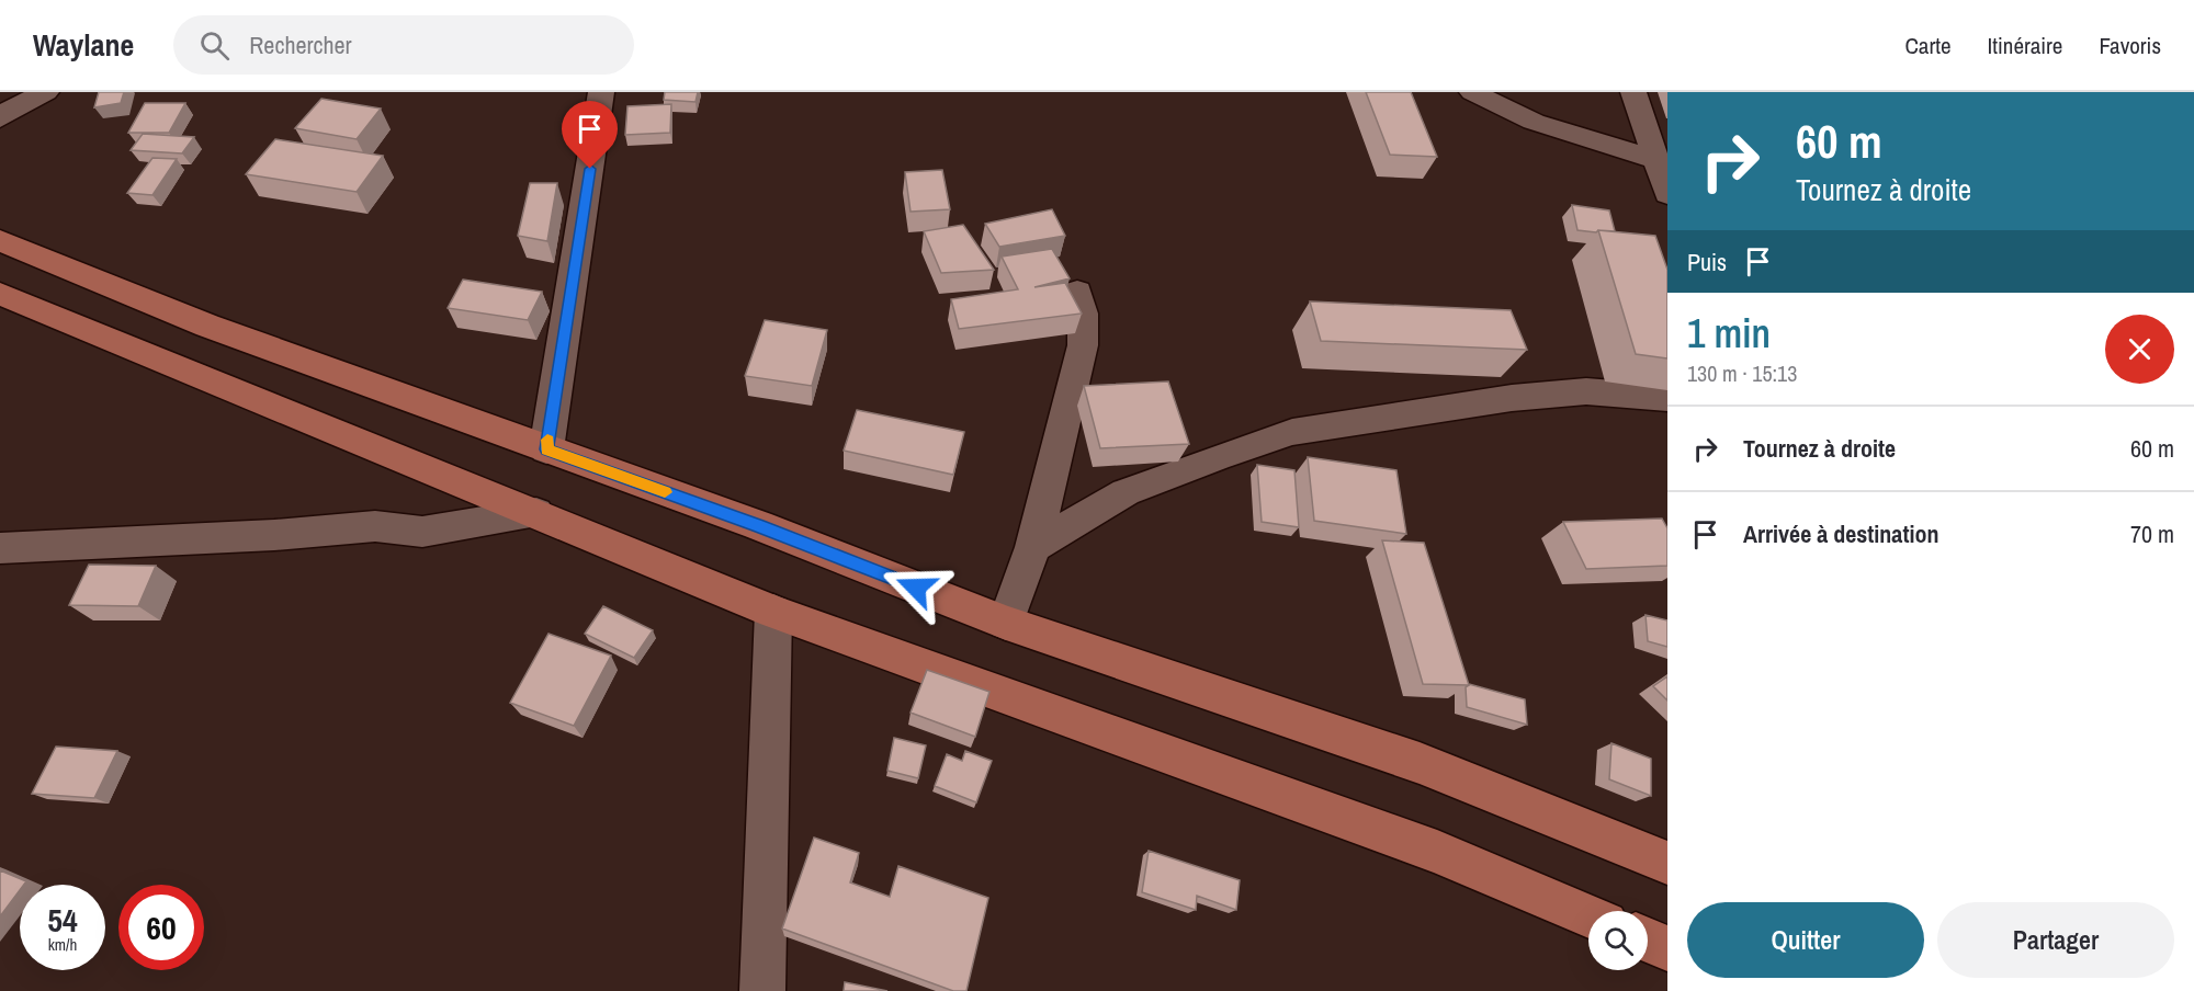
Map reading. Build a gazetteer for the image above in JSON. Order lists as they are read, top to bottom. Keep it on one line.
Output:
{"page":{"header":"Waylane","search":"Rechercher","nav":["Carte","Itinéraire","Favoris"],"turn":["60 m","Tournez à droite"],"then":"Puis","heading":["1 min","130 m · 15:13"],"list":[{"name":"Tournez à droite","value":"60 m"},{"name":"Arrivée à destination","value":"70 m"}],"speed":"54 km/h","limit":"60","buttons":["Quitter","Partager"]}}
